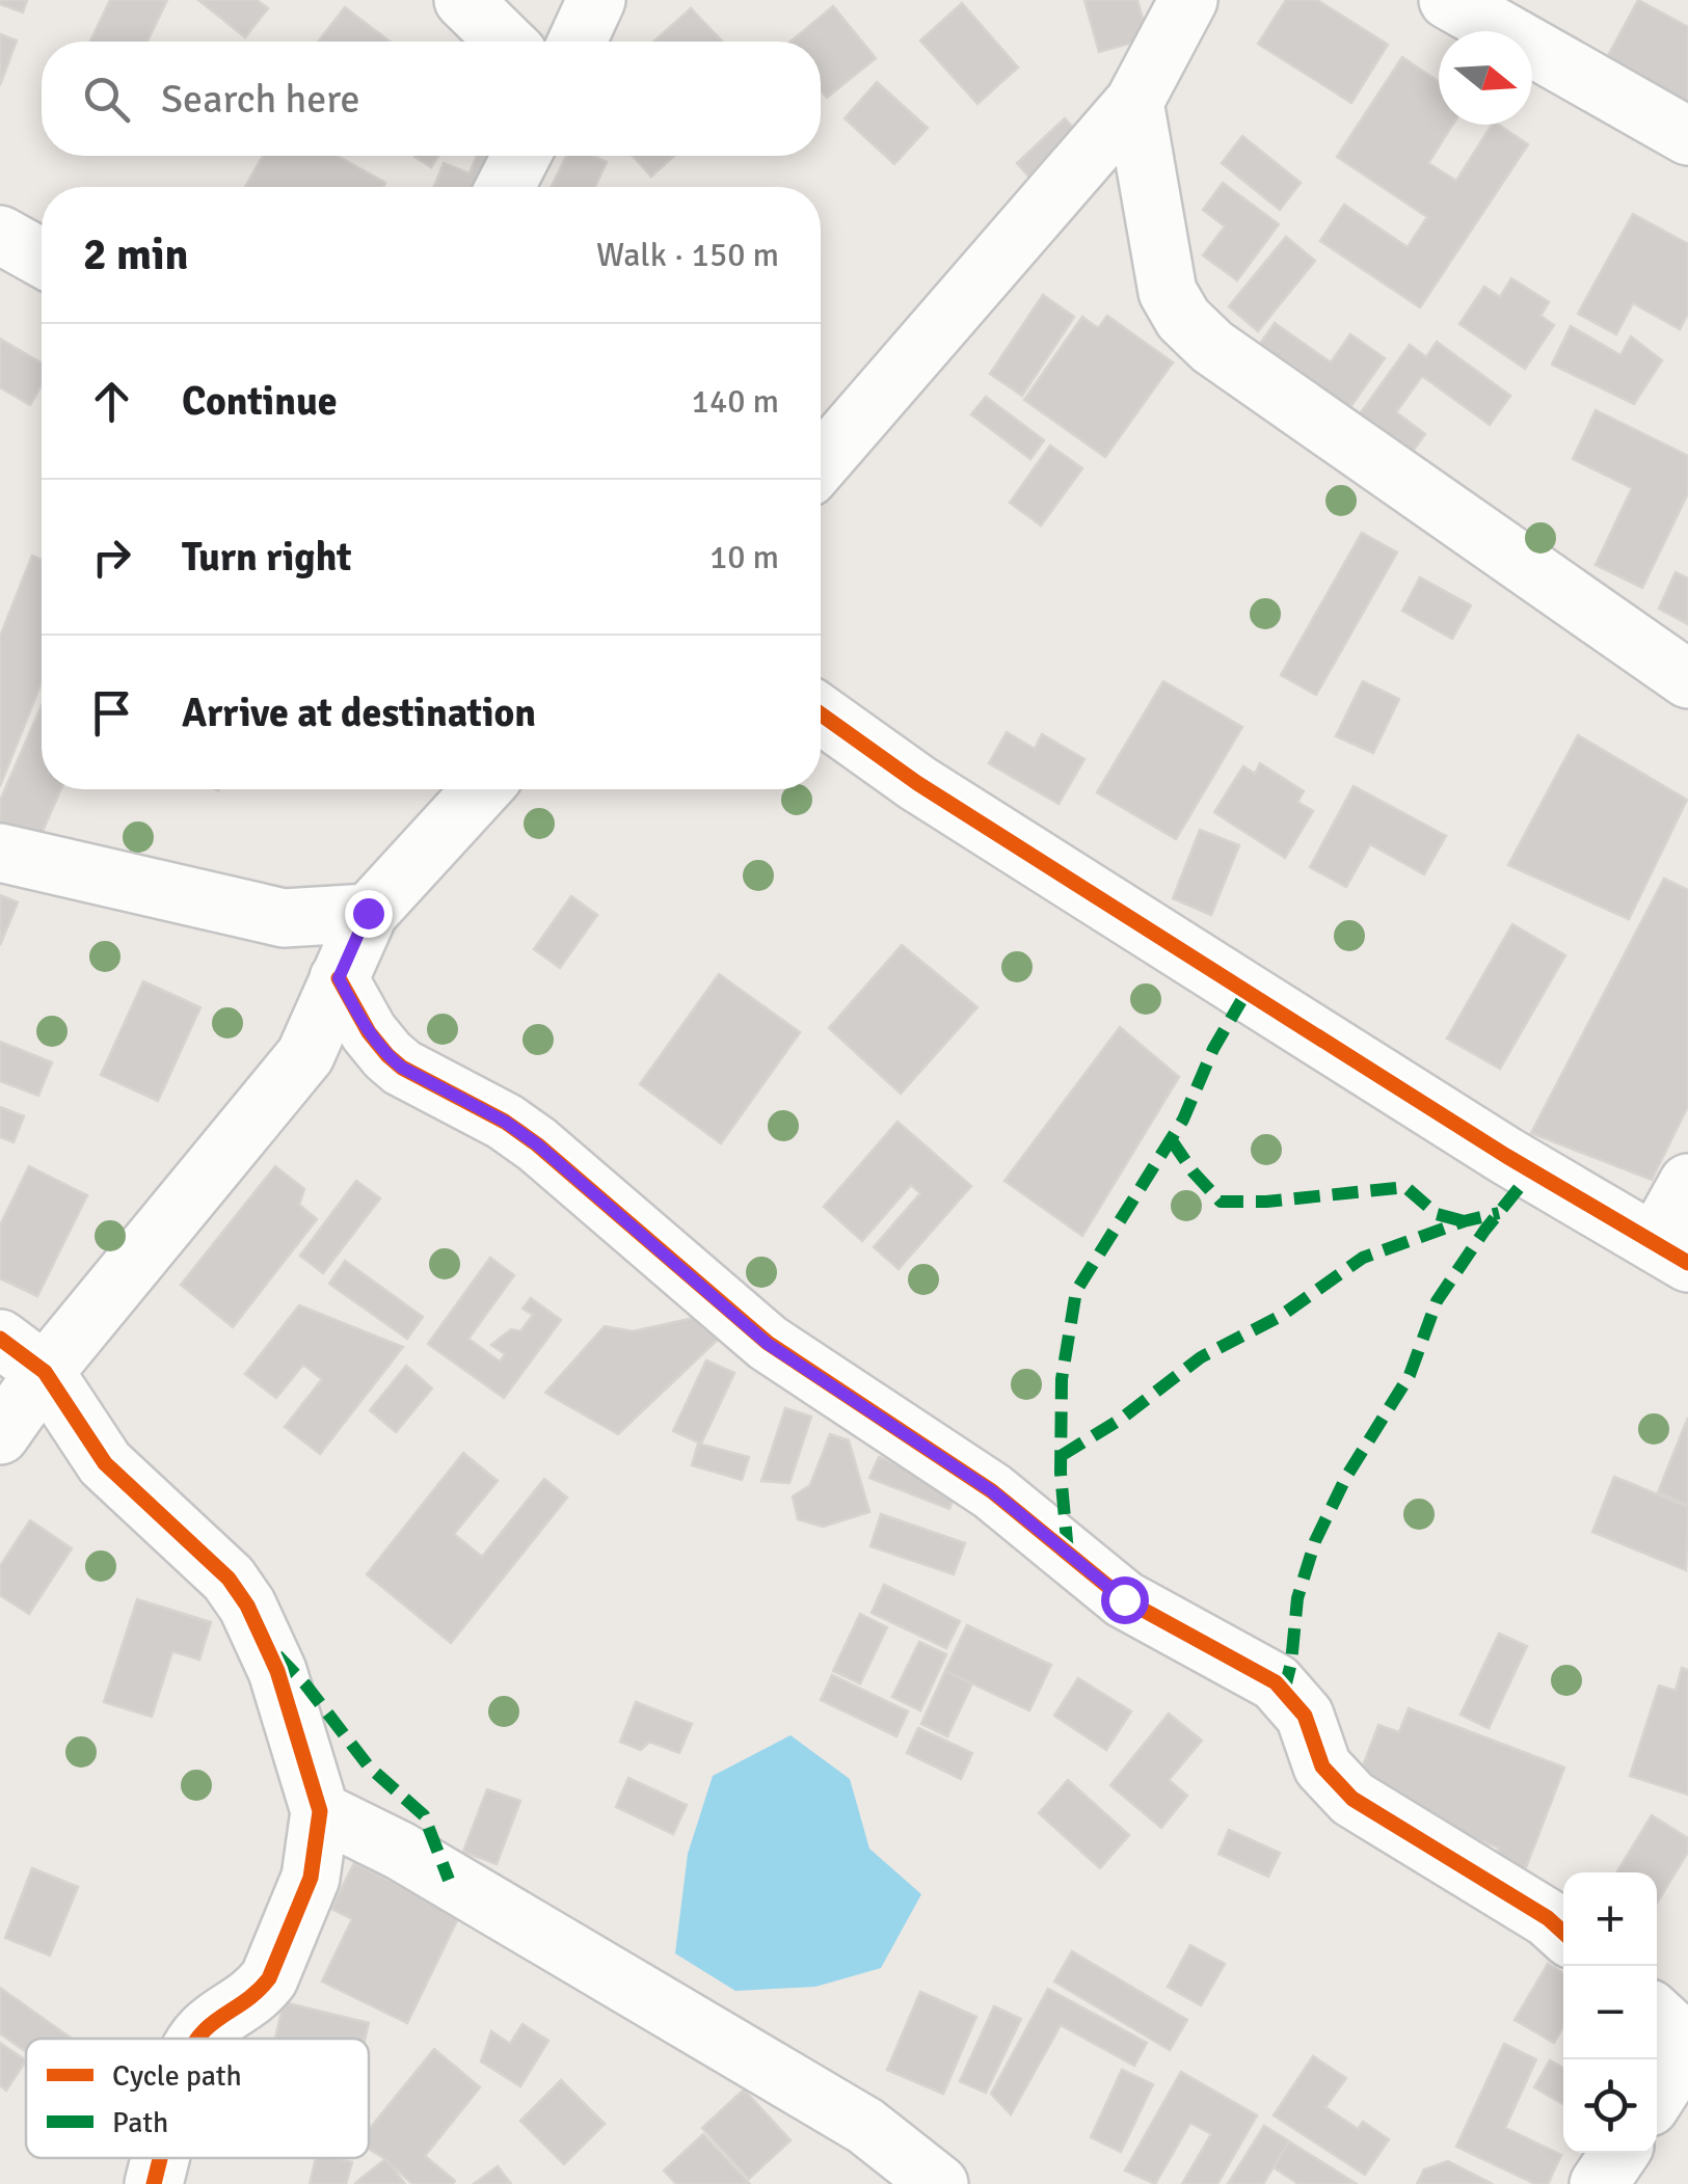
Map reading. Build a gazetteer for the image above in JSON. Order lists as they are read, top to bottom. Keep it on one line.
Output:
{"legend":["Cycle path","Path"],"north":"right","page":{"search":"Search here","heading":["2 min","Walk · 150 m"],"list":[["Continue","140 m"],["Turn right","10 m"],"Arrive at destination"],"map_buttons":["+","−"]}}
